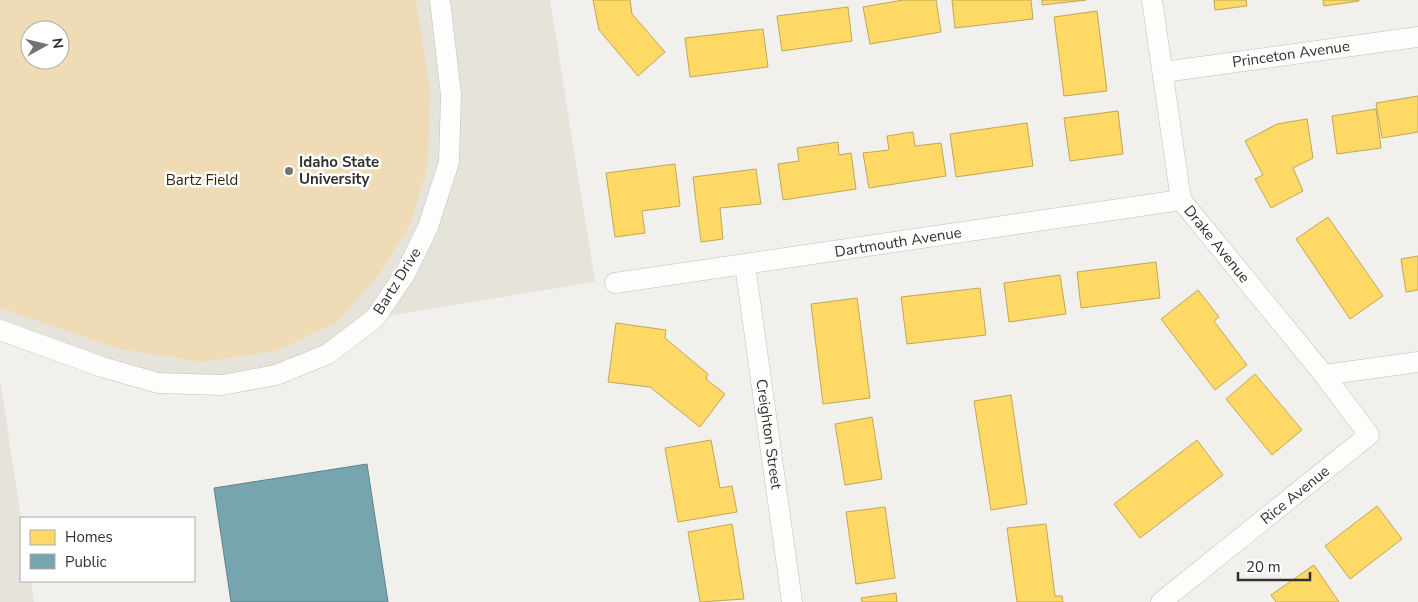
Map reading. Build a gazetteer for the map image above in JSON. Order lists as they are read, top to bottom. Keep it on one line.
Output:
{"streets":{"street":["Princeton Avenue","Dartmouth Avenue","Drake Avenue","Bartz Drive","Creighton Street","Rice Avenue"]},"crossings":[["Princeton Avenue","Drake Avenue"],["Dartmouth Avenue","Drake Avenue"],["Dartmouth Avenue","Creighton Street"],["Drake Avenue","Rice Avenue"]],"parks":["Bartz Field"],"places":["Idaho State University"],"legend":["Homes","Public"],"scale_bar":"20 m","north":"right"}
